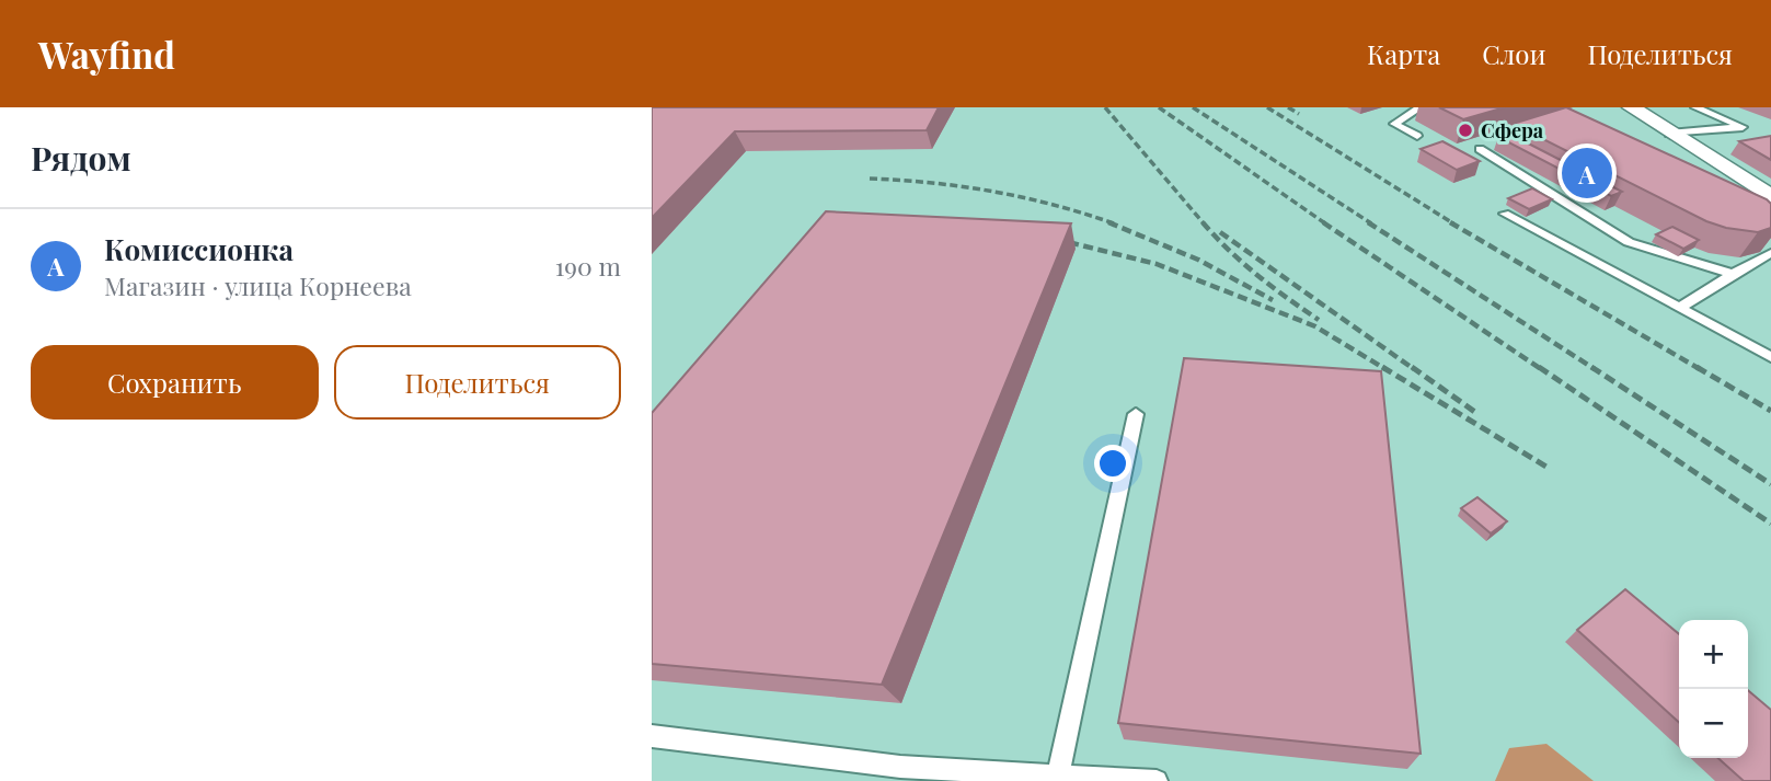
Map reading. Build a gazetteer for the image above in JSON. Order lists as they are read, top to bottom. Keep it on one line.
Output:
{"places":["Сфера"],"page":{"header":"Wayfind","nav":["Карта","Слои","Поделиться"],"heading":"Рядом","pins":"A","list":[{"mark":"A","name":"Комиссионка","note":"Магазин · улица Корнеева","value":"190 m"}],"buttons":["Сохранить","Поделиться"],"map_buttons":["+","−"]}}
